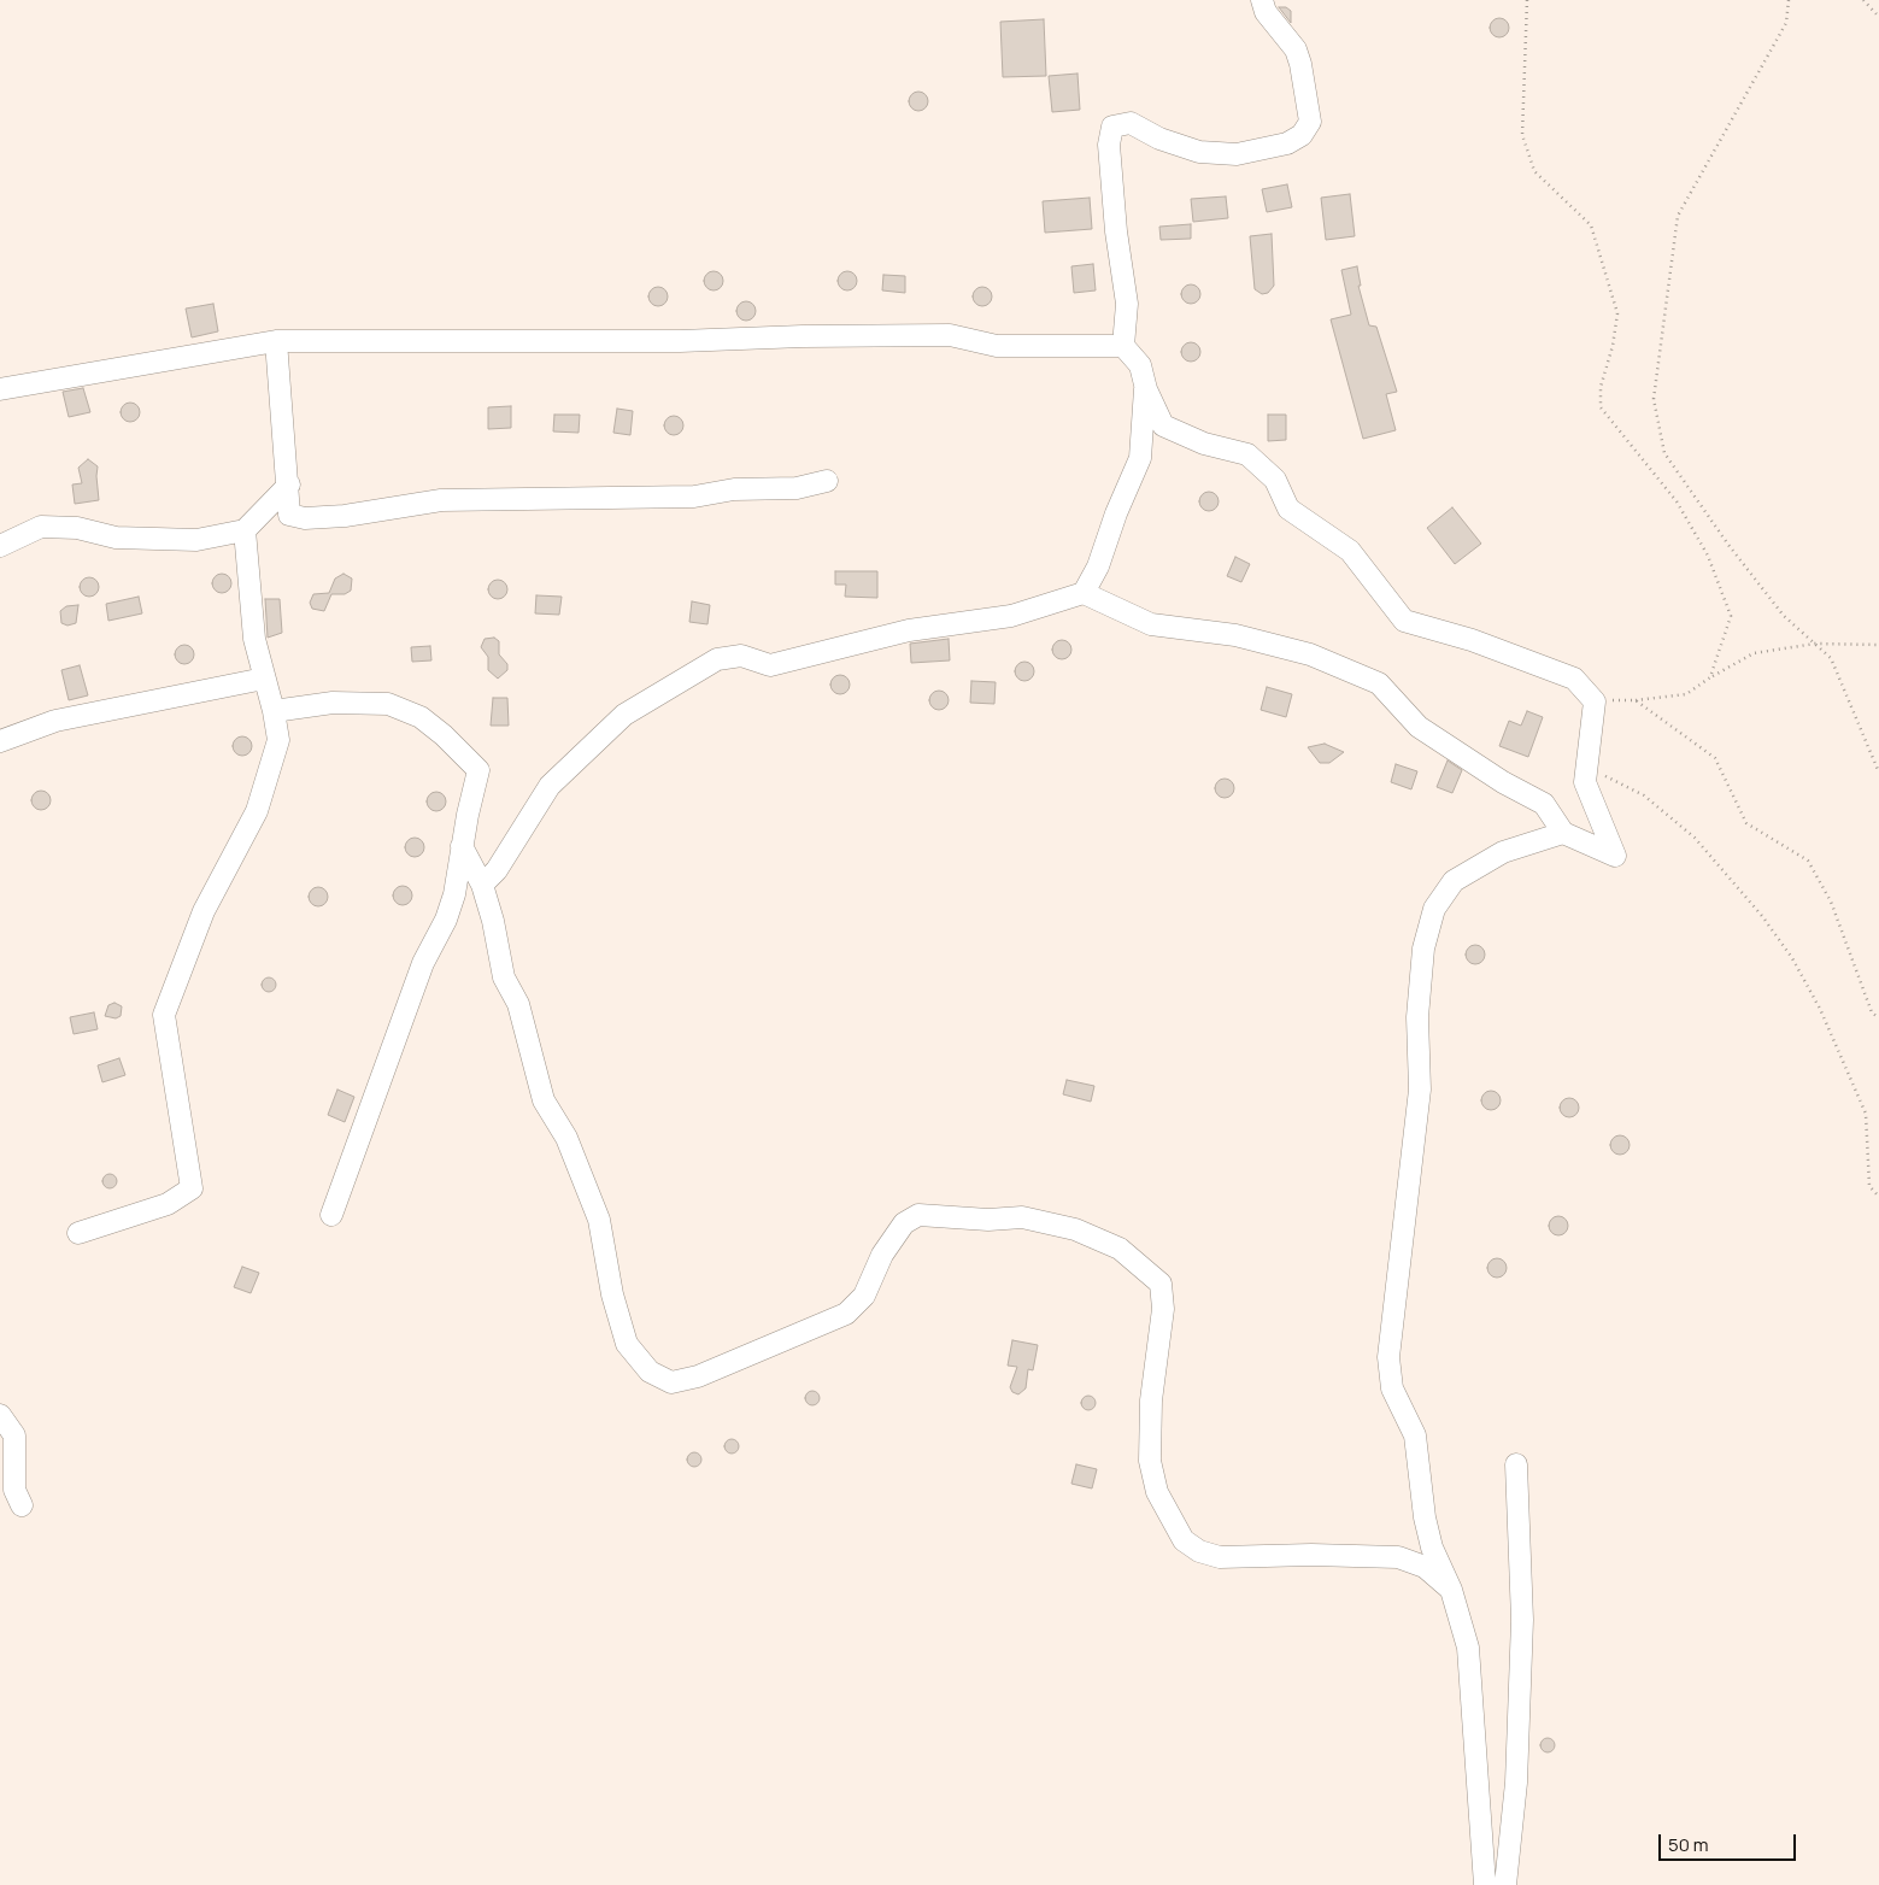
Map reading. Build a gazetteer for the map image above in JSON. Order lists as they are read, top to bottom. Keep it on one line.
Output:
{"scale_bar":"50 m"}
